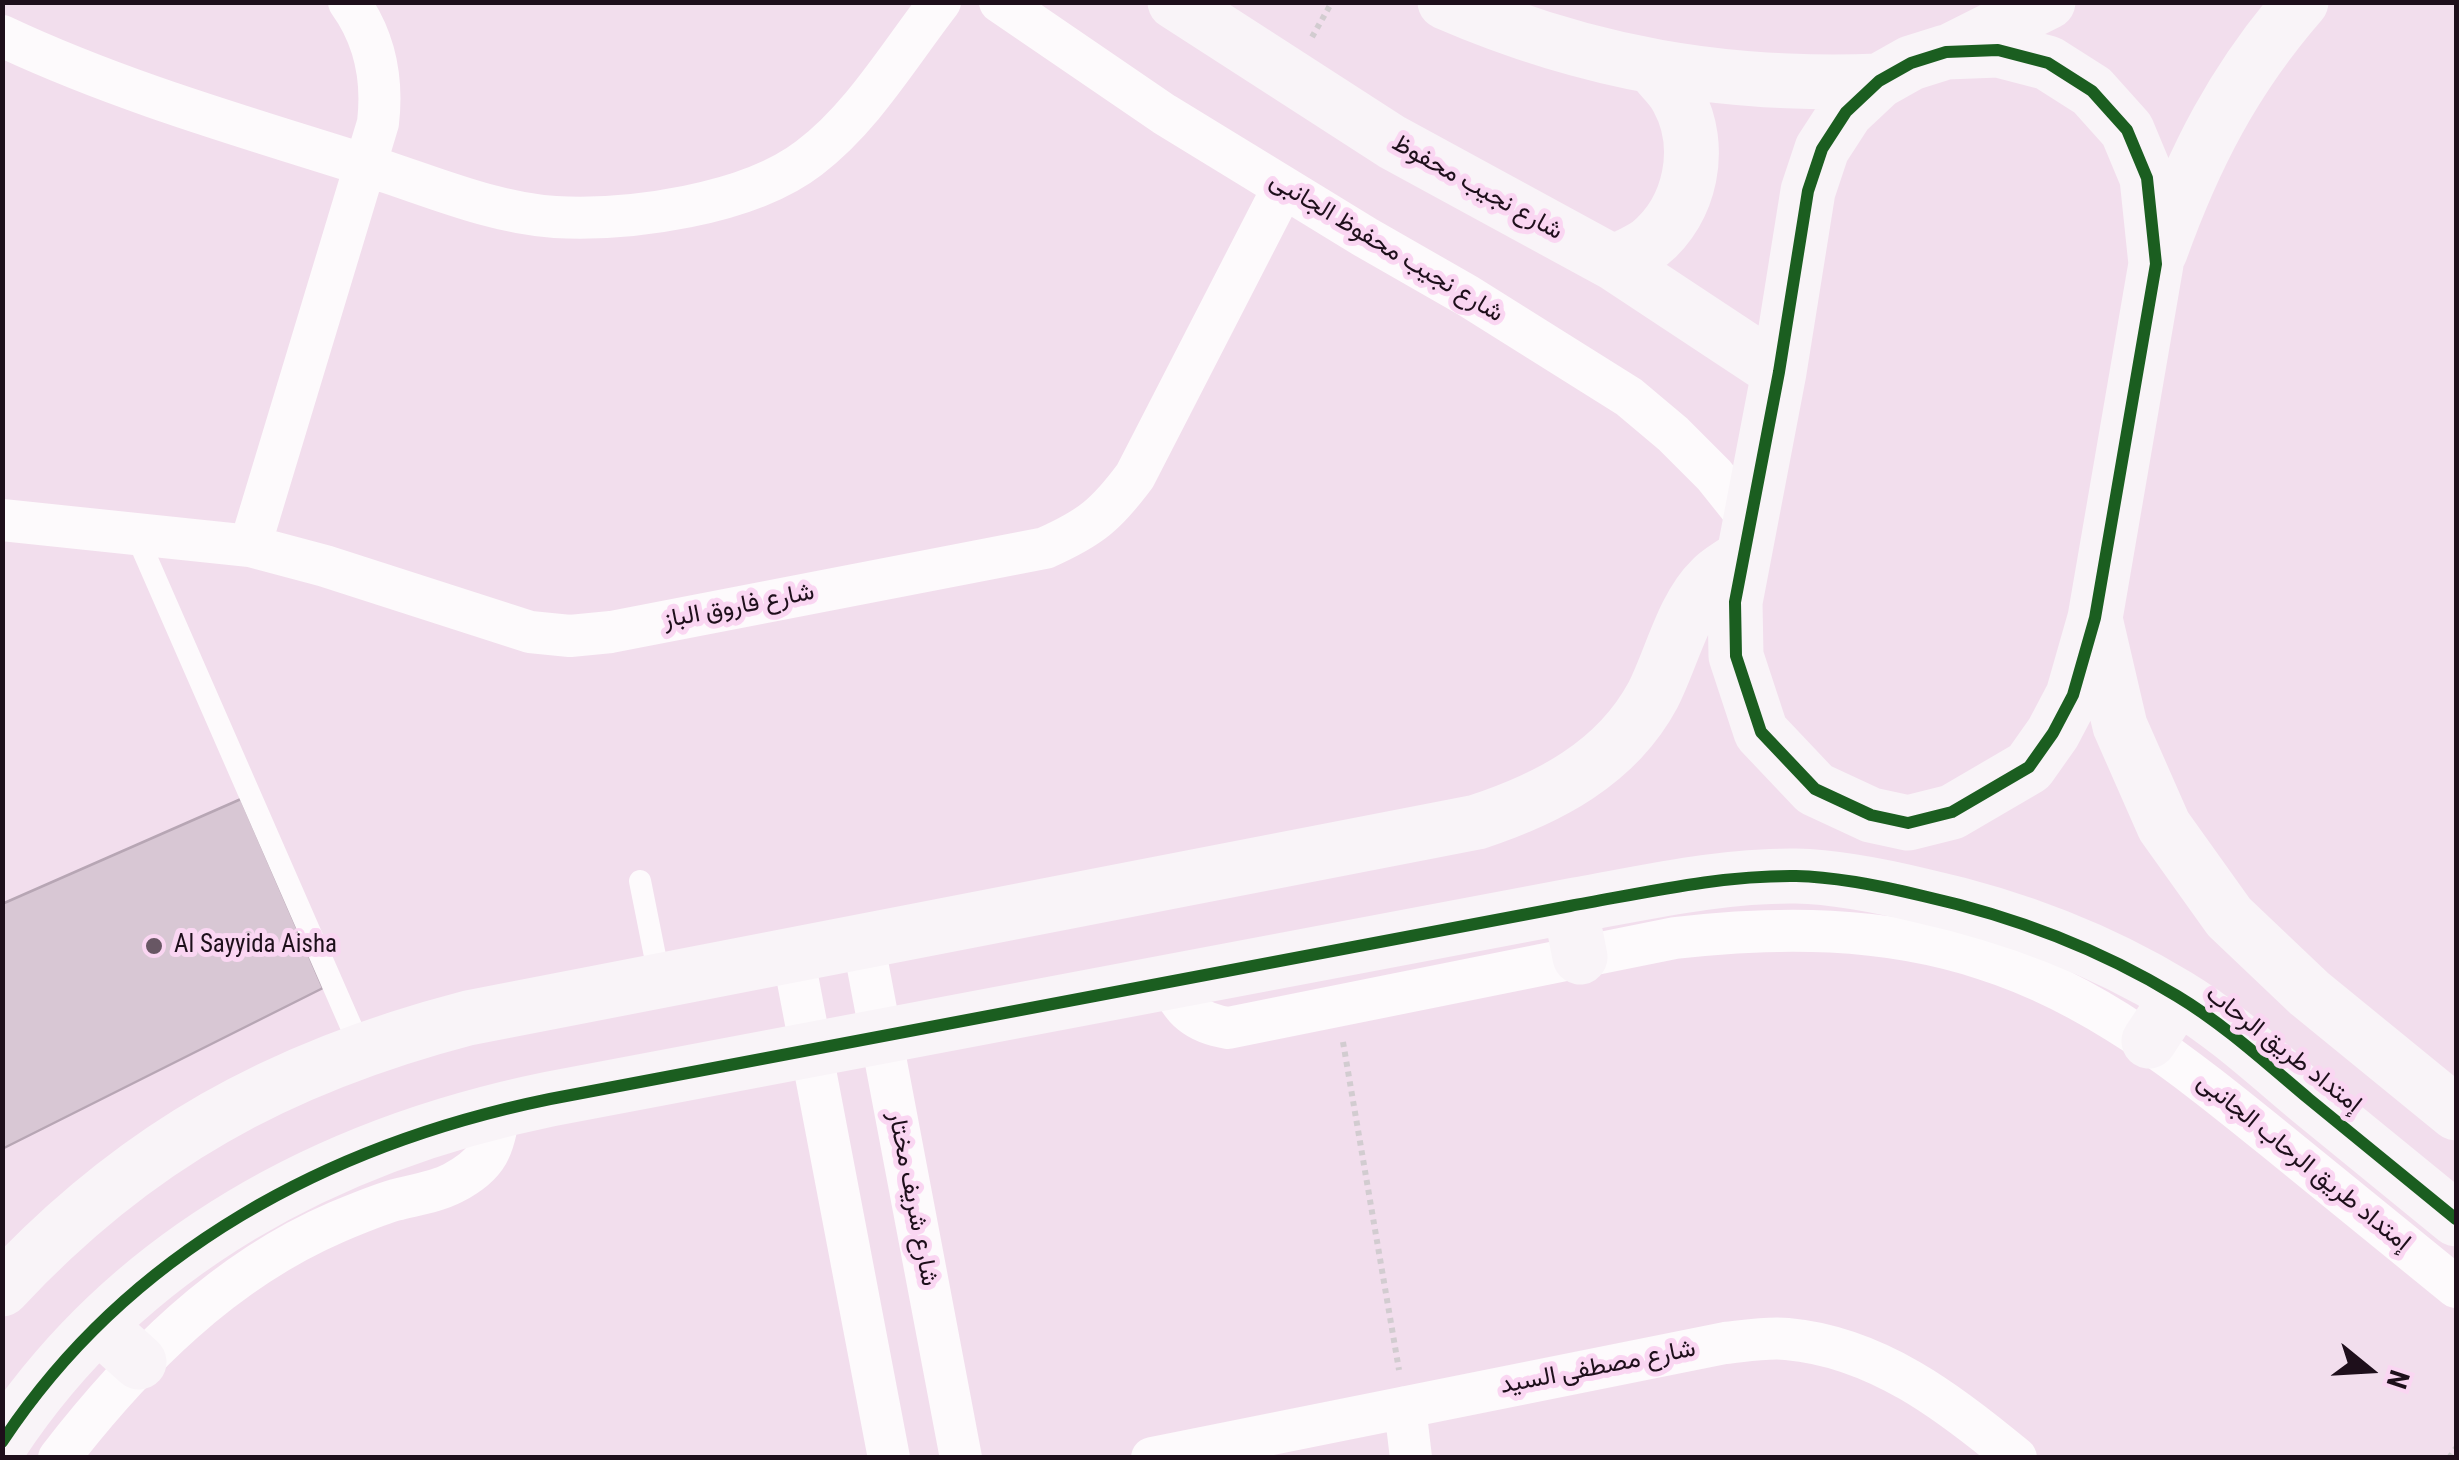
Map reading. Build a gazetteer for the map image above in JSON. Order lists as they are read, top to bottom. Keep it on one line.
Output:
{"streets":{"street":["شارع نجيب محفوظ","شارع نجيب محفوظ الجانبى","شارع فاروق الباز","إمتداد طريق الرحاب","إمتداد طريق الرحاب الجانبى","شارع شريف مختار","شارع مصطفى السيد"]},"crossings":[["شارع نجيب محفوظ الجانبى","شارع فاروق الباز"],["إمتداد طريق الرحاب","إمتداد طريق الرحاب الجانبى"],["إمتداد طريق الرحاب","شارع شريف مختار"]],"places":["Al Sayyida Aisha"],"north":"right"}
